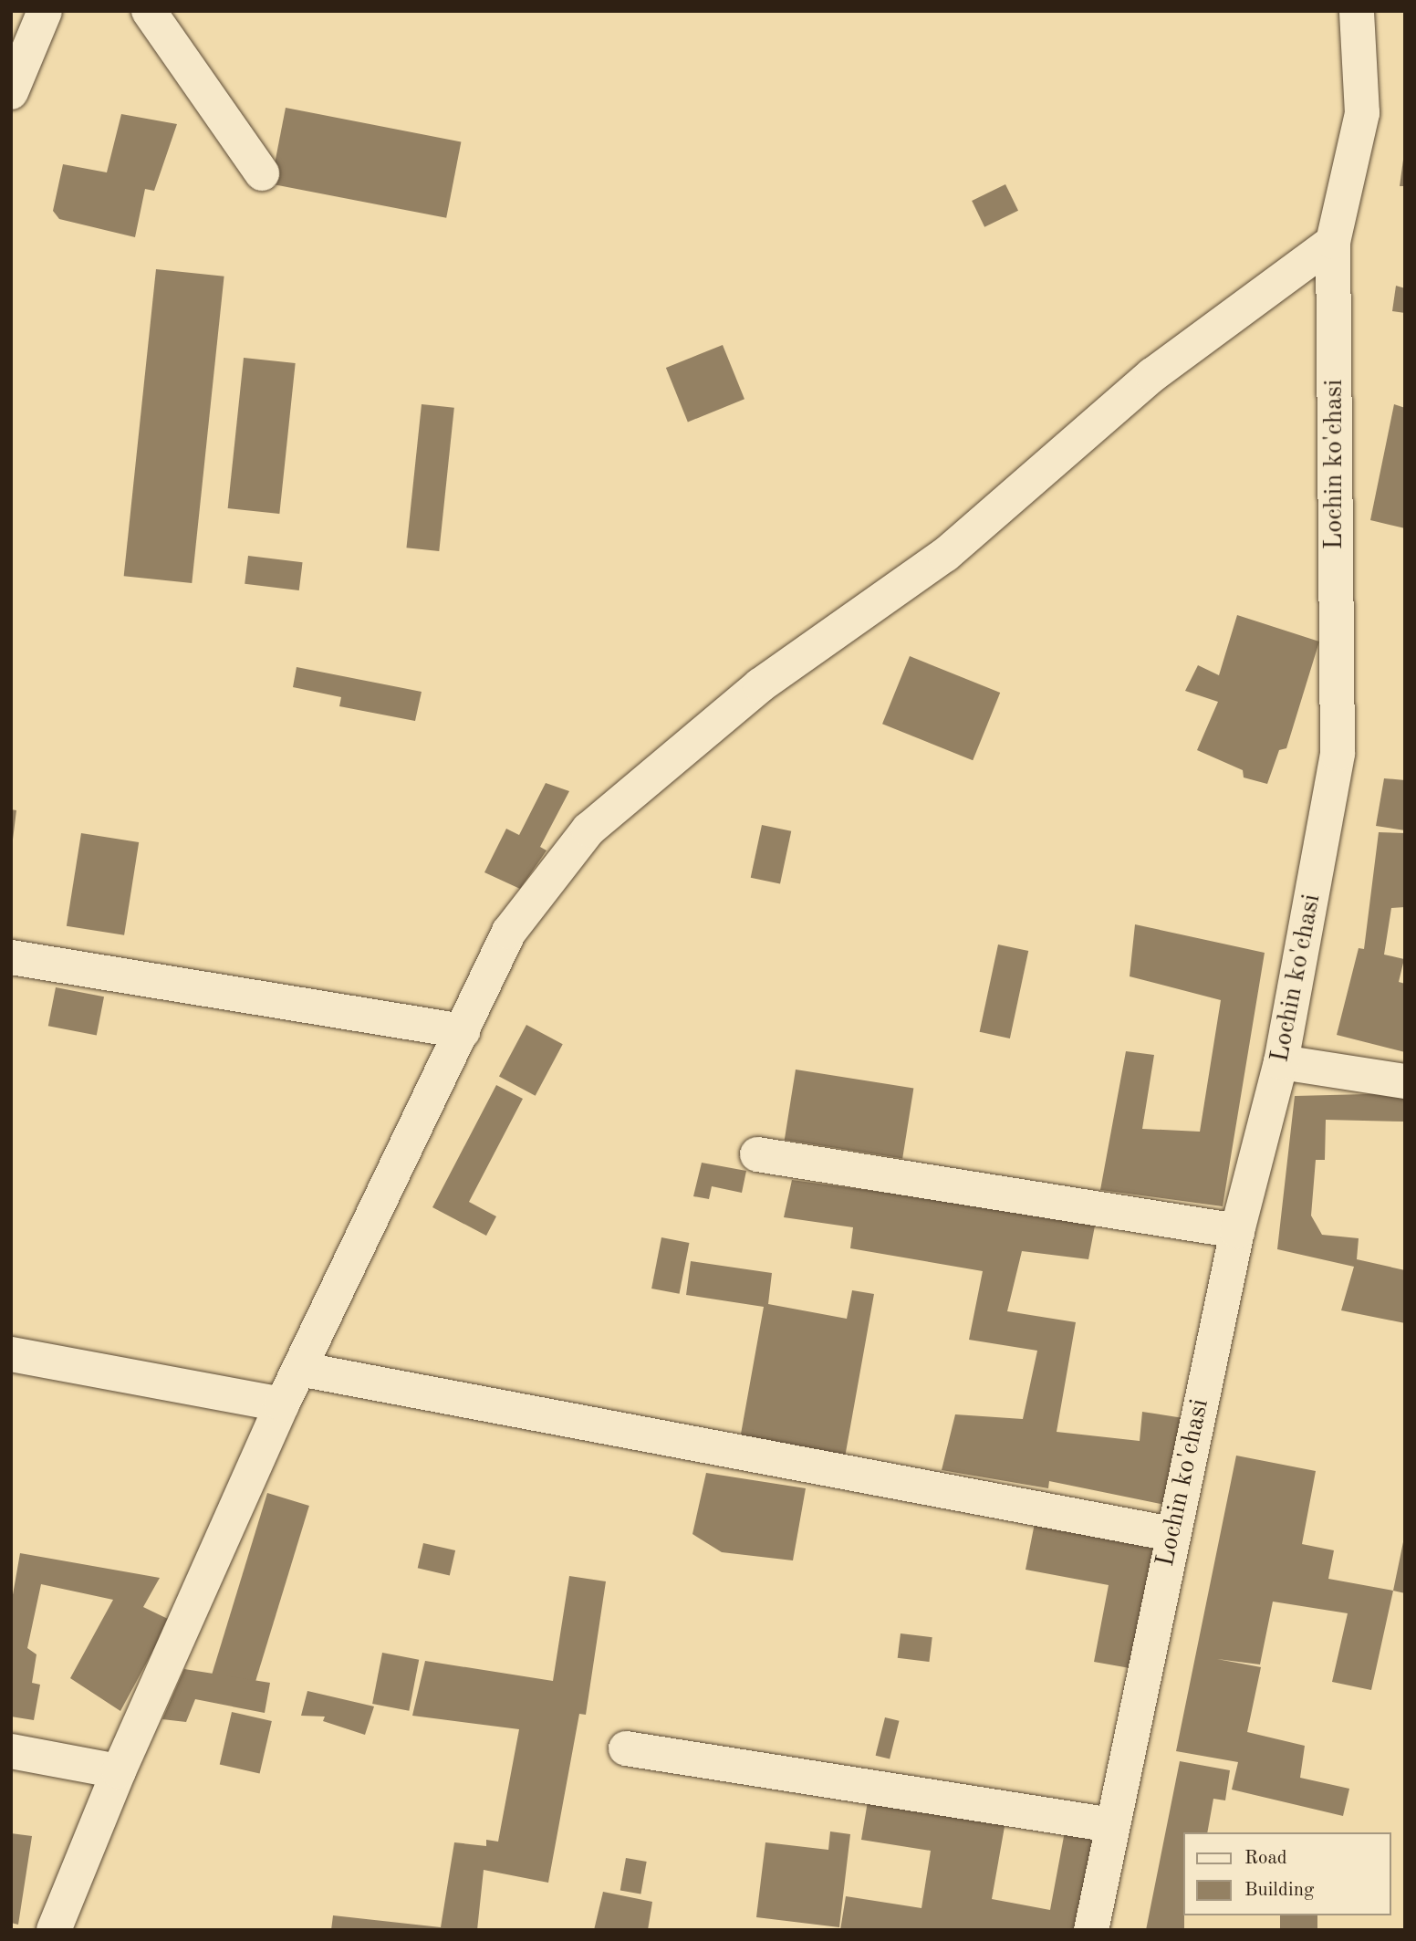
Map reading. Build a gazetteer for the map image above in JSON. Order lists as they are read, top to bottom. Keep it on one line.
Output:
{"streets":{"street":["Lochin ko'chasi"]},"legend":["Road","Building"]}
